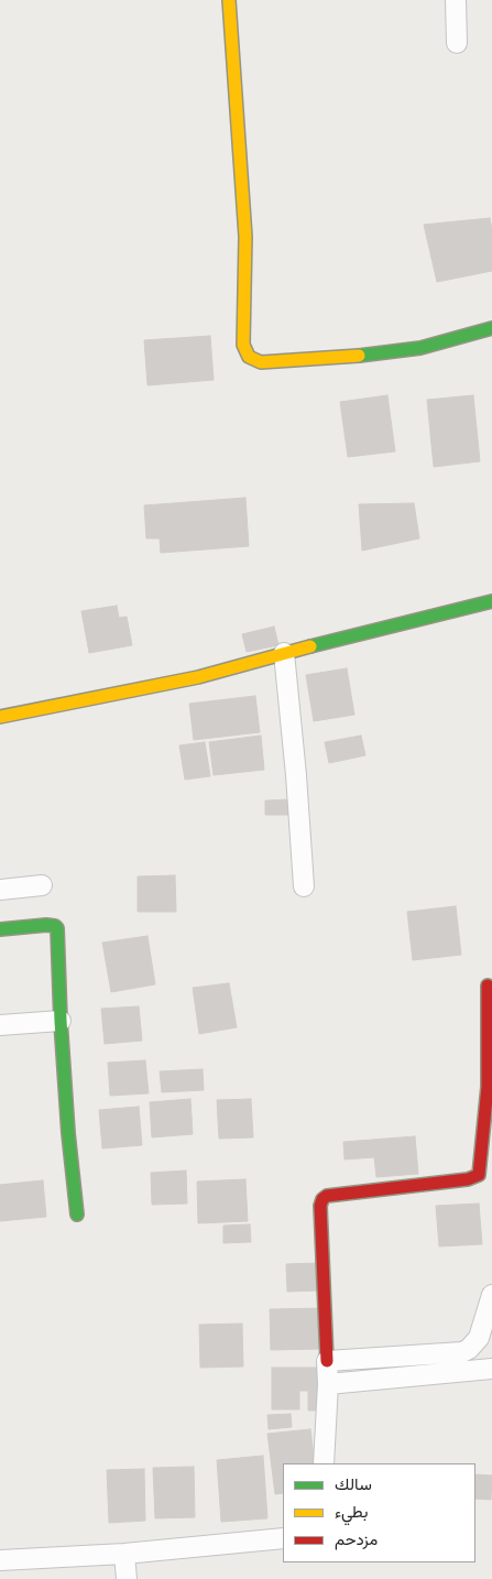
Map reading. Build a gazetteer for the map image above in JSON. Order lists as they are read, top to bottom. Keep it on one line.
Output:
{"legend":["سالك","بطيء","مزدحم"]}
